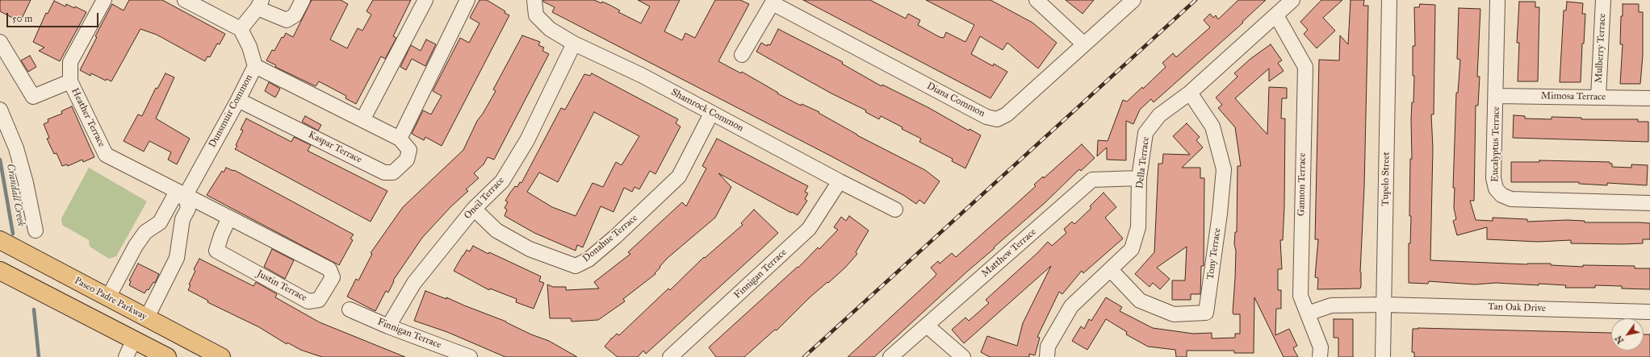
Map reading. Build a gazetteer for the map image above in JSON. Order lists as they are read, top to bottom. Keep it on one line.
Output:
{"streets":{"main road":["Paseo Padre Parkway"],"street":["Mulberry Terrace","Mimosa Terrace","Diana Common","Shamrock Common","Dunsmuir Common","Heather Terrace","Eucalyptus Terrace","Kaspar Terrace","Della Terrace","Tupelo Street","Gannon Terrace","Oneil Terrace","Donahue Terrace","Matthew Terrace","Tony Terrace","Finnigan Terrace","Justin Terrace","Tan Oak Drive"]},"crossings":[["Mulberry Terrace","Mimosa Terrace"],["Mimosa Terrace","Eucalyptus Terrace"],["Shamrock Common","Oneil Terrace"],["Shamrock Common","Donahue Terrace"],["Shamrock Common","Finnigan Terrace"],["Dunsmuir Common","Heather Terrace"],["Dunsmuir Common","Kaspar Terrace"],["Dunsmuir Common","Justin Terrace"],["Heather Terrace","Justin Terrace"],["Della Terrace","Gannon Terrace"],["Della Terrace","Matthew Terrace"],["Della Terrace","Tony Terrace"],["Tupelo Street","Tan Oak Drive"],["Gannon Terrace","Tan Oak Drive"],["Oneil Terrace","Donahue Terrace"],["Oneil Terrace","Finnigan Terrace"]],"water":["Crandall Creek"],"scale_bar":"50 m","north":"bottom left"}
